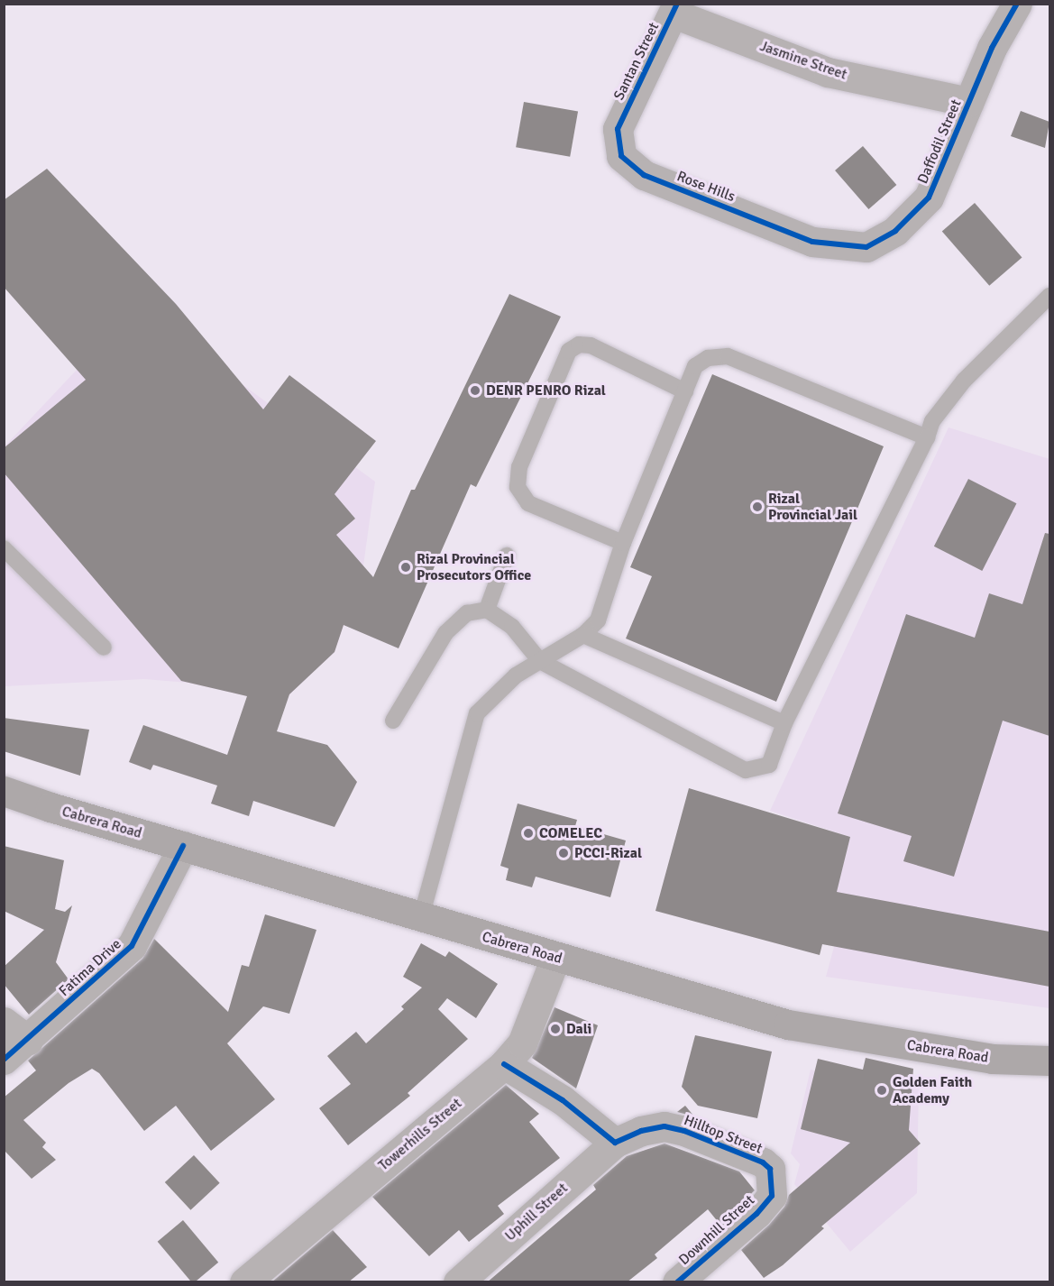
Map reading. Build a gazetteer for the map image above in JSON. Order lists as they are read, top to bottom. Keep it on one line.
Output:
{"streets":{"main road":["Cabrera Road"],"street":["Jasmine Street","Santan Street","Daffodil Street","Rose Hills","Fatima Drive","Towerhills Street","Hilltop Street","Uphill Street","Downhill Street"]},"crossings":[["Jasmine Street","Santan Street"],["Jasmine Street","Daffodil Street"],["Santan Street","Rose Hills"],["Daffodil Street","Rose Hills"],["Cabrera Road","Fatima Drive"],["Cabrera Road","Towerhills Street"],["Hilltop Street","Uphill Street"],["Hilltop Street","Downhill Street"]],"places":["DENR PENRO Rizal","Rizal Provincial Jail","Rizal Provincial Prosecutors Office","COMELEC","PCCI-Rizal","Dali","Golden Faith Academy"]}
